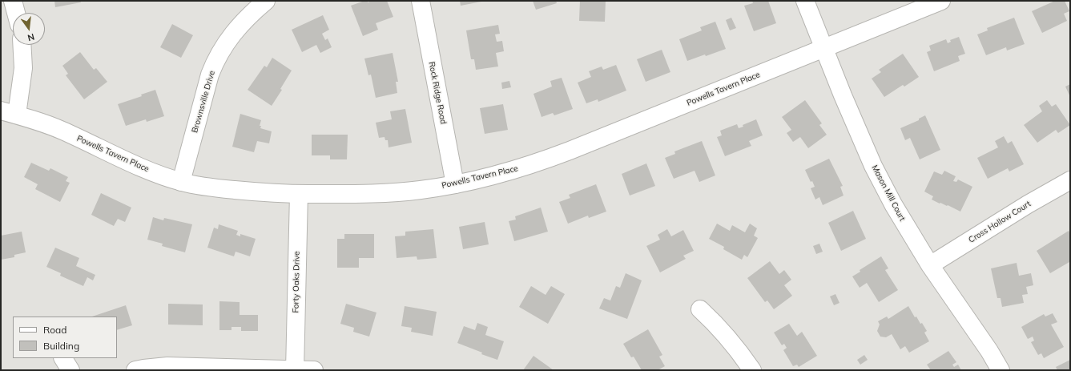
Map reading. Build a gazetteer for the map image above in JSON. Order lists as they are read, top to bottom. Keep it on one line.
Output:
{"streets":{"street":["Powells Tavern Place","Rock Ridge Road","Brownsville Drive","Mason Mill Court","Cross Hollow Court","Forty Oaks Drive"]},"crossings":[["Powells Tavern Place","Rock Ridge Road"],["Powells Tavern Place","Brownsville Drive"],["Powells Tavern Place","Mason Mill Court"],["Powells Tavern Place","Forty Oaks Drive"],["Mason Mill Court","Cross Hollow Court"]],"legend":["Road","Building"],"north":"bottom"}
